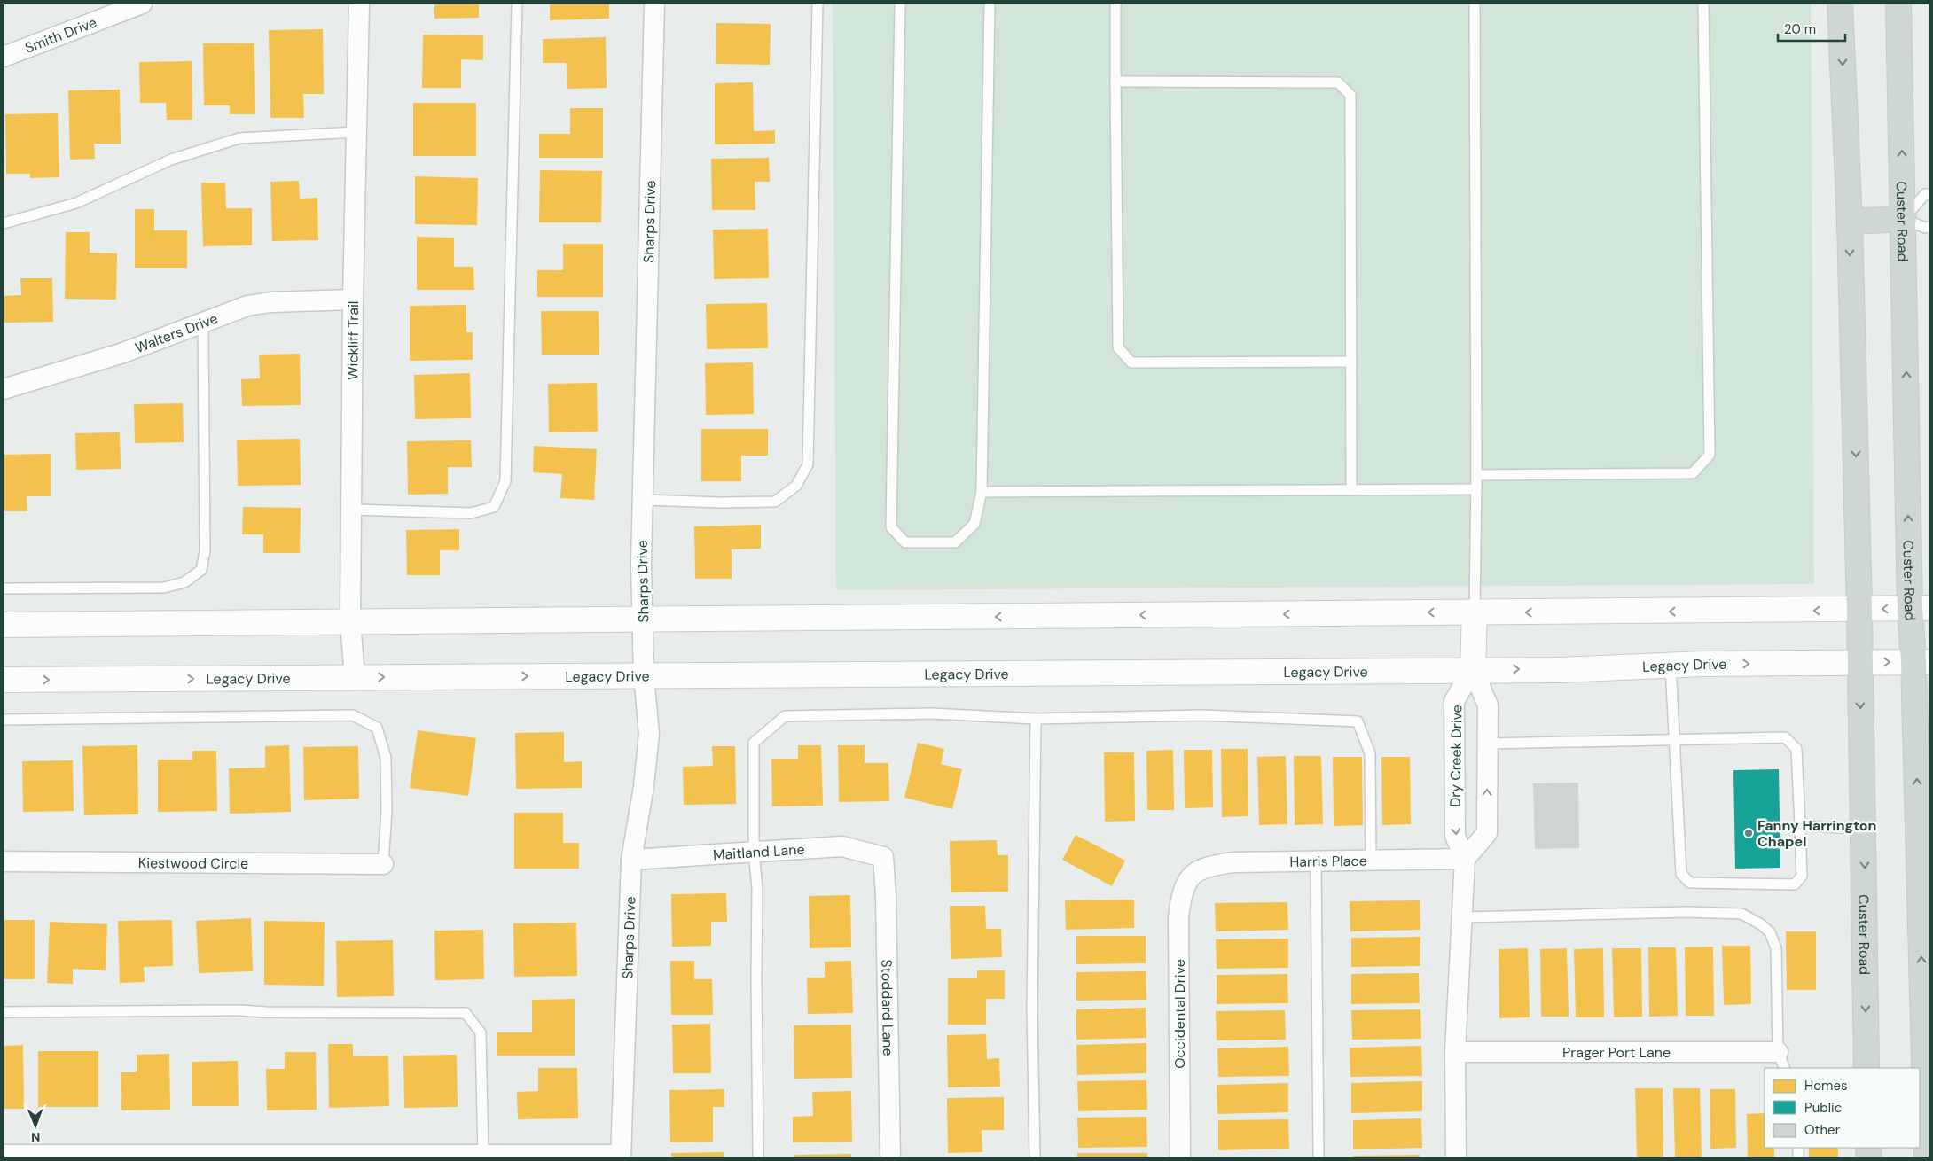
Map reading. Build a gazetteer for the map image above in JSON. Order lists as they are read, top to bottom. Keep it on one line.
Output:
{"streets":{"main road":["Custer Road","Legacy Drive"],"street":["Smith Drive","Sharps Drive","Walters Drive","Wickliff Trail","Dry Creek Drive","Maitland Lane","Harris Place","Kiestwood Circle","Stoddard Lane","Occidental Drive","Prager Port Lane"]},"crossings":[["Custer Road","Legacy Drive"],["Sharps Drive","Legacy Drive"],["Sharps Drive","Maitland Lane"],["Walters Drive","Wickliff Trail"],["Wickliff Trail","Legacy Drive"],["Legacy Drive","Dry Creek Drive"],["Dry Creek Drive","Harris Place"],["Dry Creek Drive","Prager Port Lane"],["Maitland Lane","Stoddard Lane"],["Harris Place","Occidental Drive"]],"places":["Fanny Harrington Chapel"],"legend":["Homes","Public","Other"],"scale_bar":"20 m","north":"bottom"}
